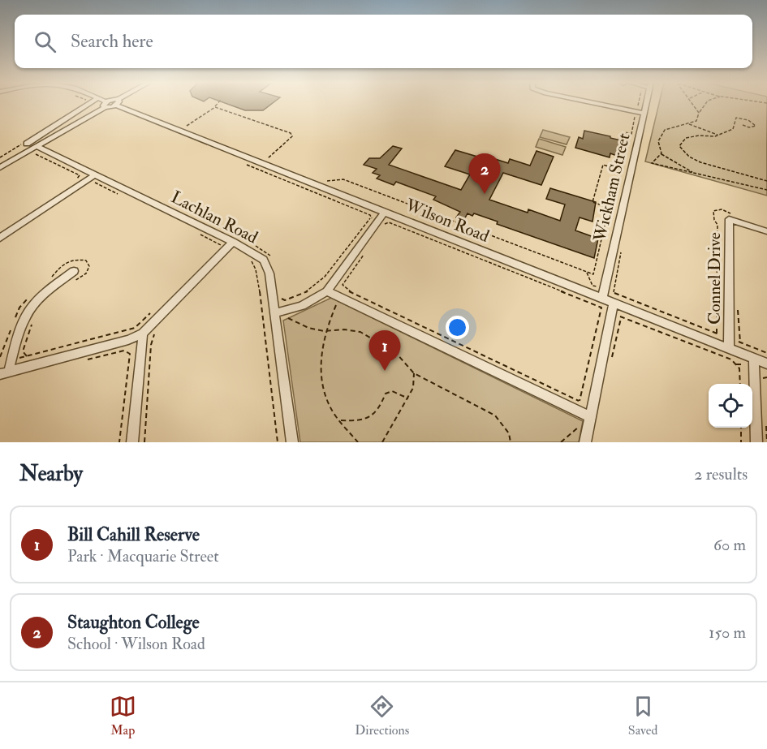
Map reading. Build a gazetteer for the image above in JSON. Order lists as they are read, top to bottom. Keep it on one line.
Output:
{"streets":{"street":["Wickham Street","Lachlan Road","Wilson Road","Connel Drive"]},"crossings":[["Wickham Street","Wilson Road"],["Wilson Road","Connel Drive"]],"page":{"search":"Search here","pins":["2","1"],"heading":["Nearby","2 results"],"list":[{"mark":"1","name":"Bill Cahill Reserve","note":"Park · Macquarie Street","value":"60 m"},{"mark":"2","name":"Staughton College","note":"School · Wilson Road","value":"150 m"}],"nav":["Map","Directions","Saved"]}}
